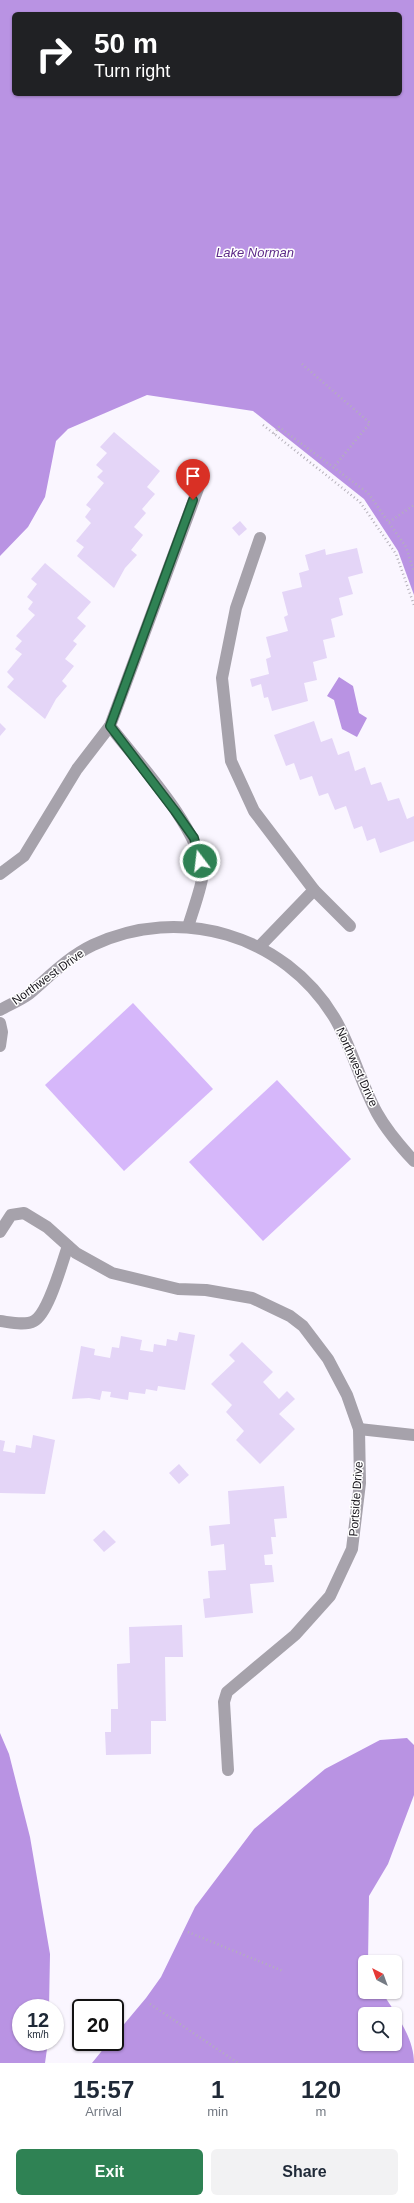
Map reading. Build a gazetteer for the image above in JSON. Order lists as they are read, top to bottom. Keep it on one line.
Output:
{"streets":{"street":["Northwest Drive","Portside Drive"]},"water":["Lake Norman"],"north":"top left","page":{"turn":["50 m","Turn right"],"speed":"12 km/h","limit":"20","eta":["15:57","Arrival","1","min","120","m"],"buttons":["Exit","Share"]}}
